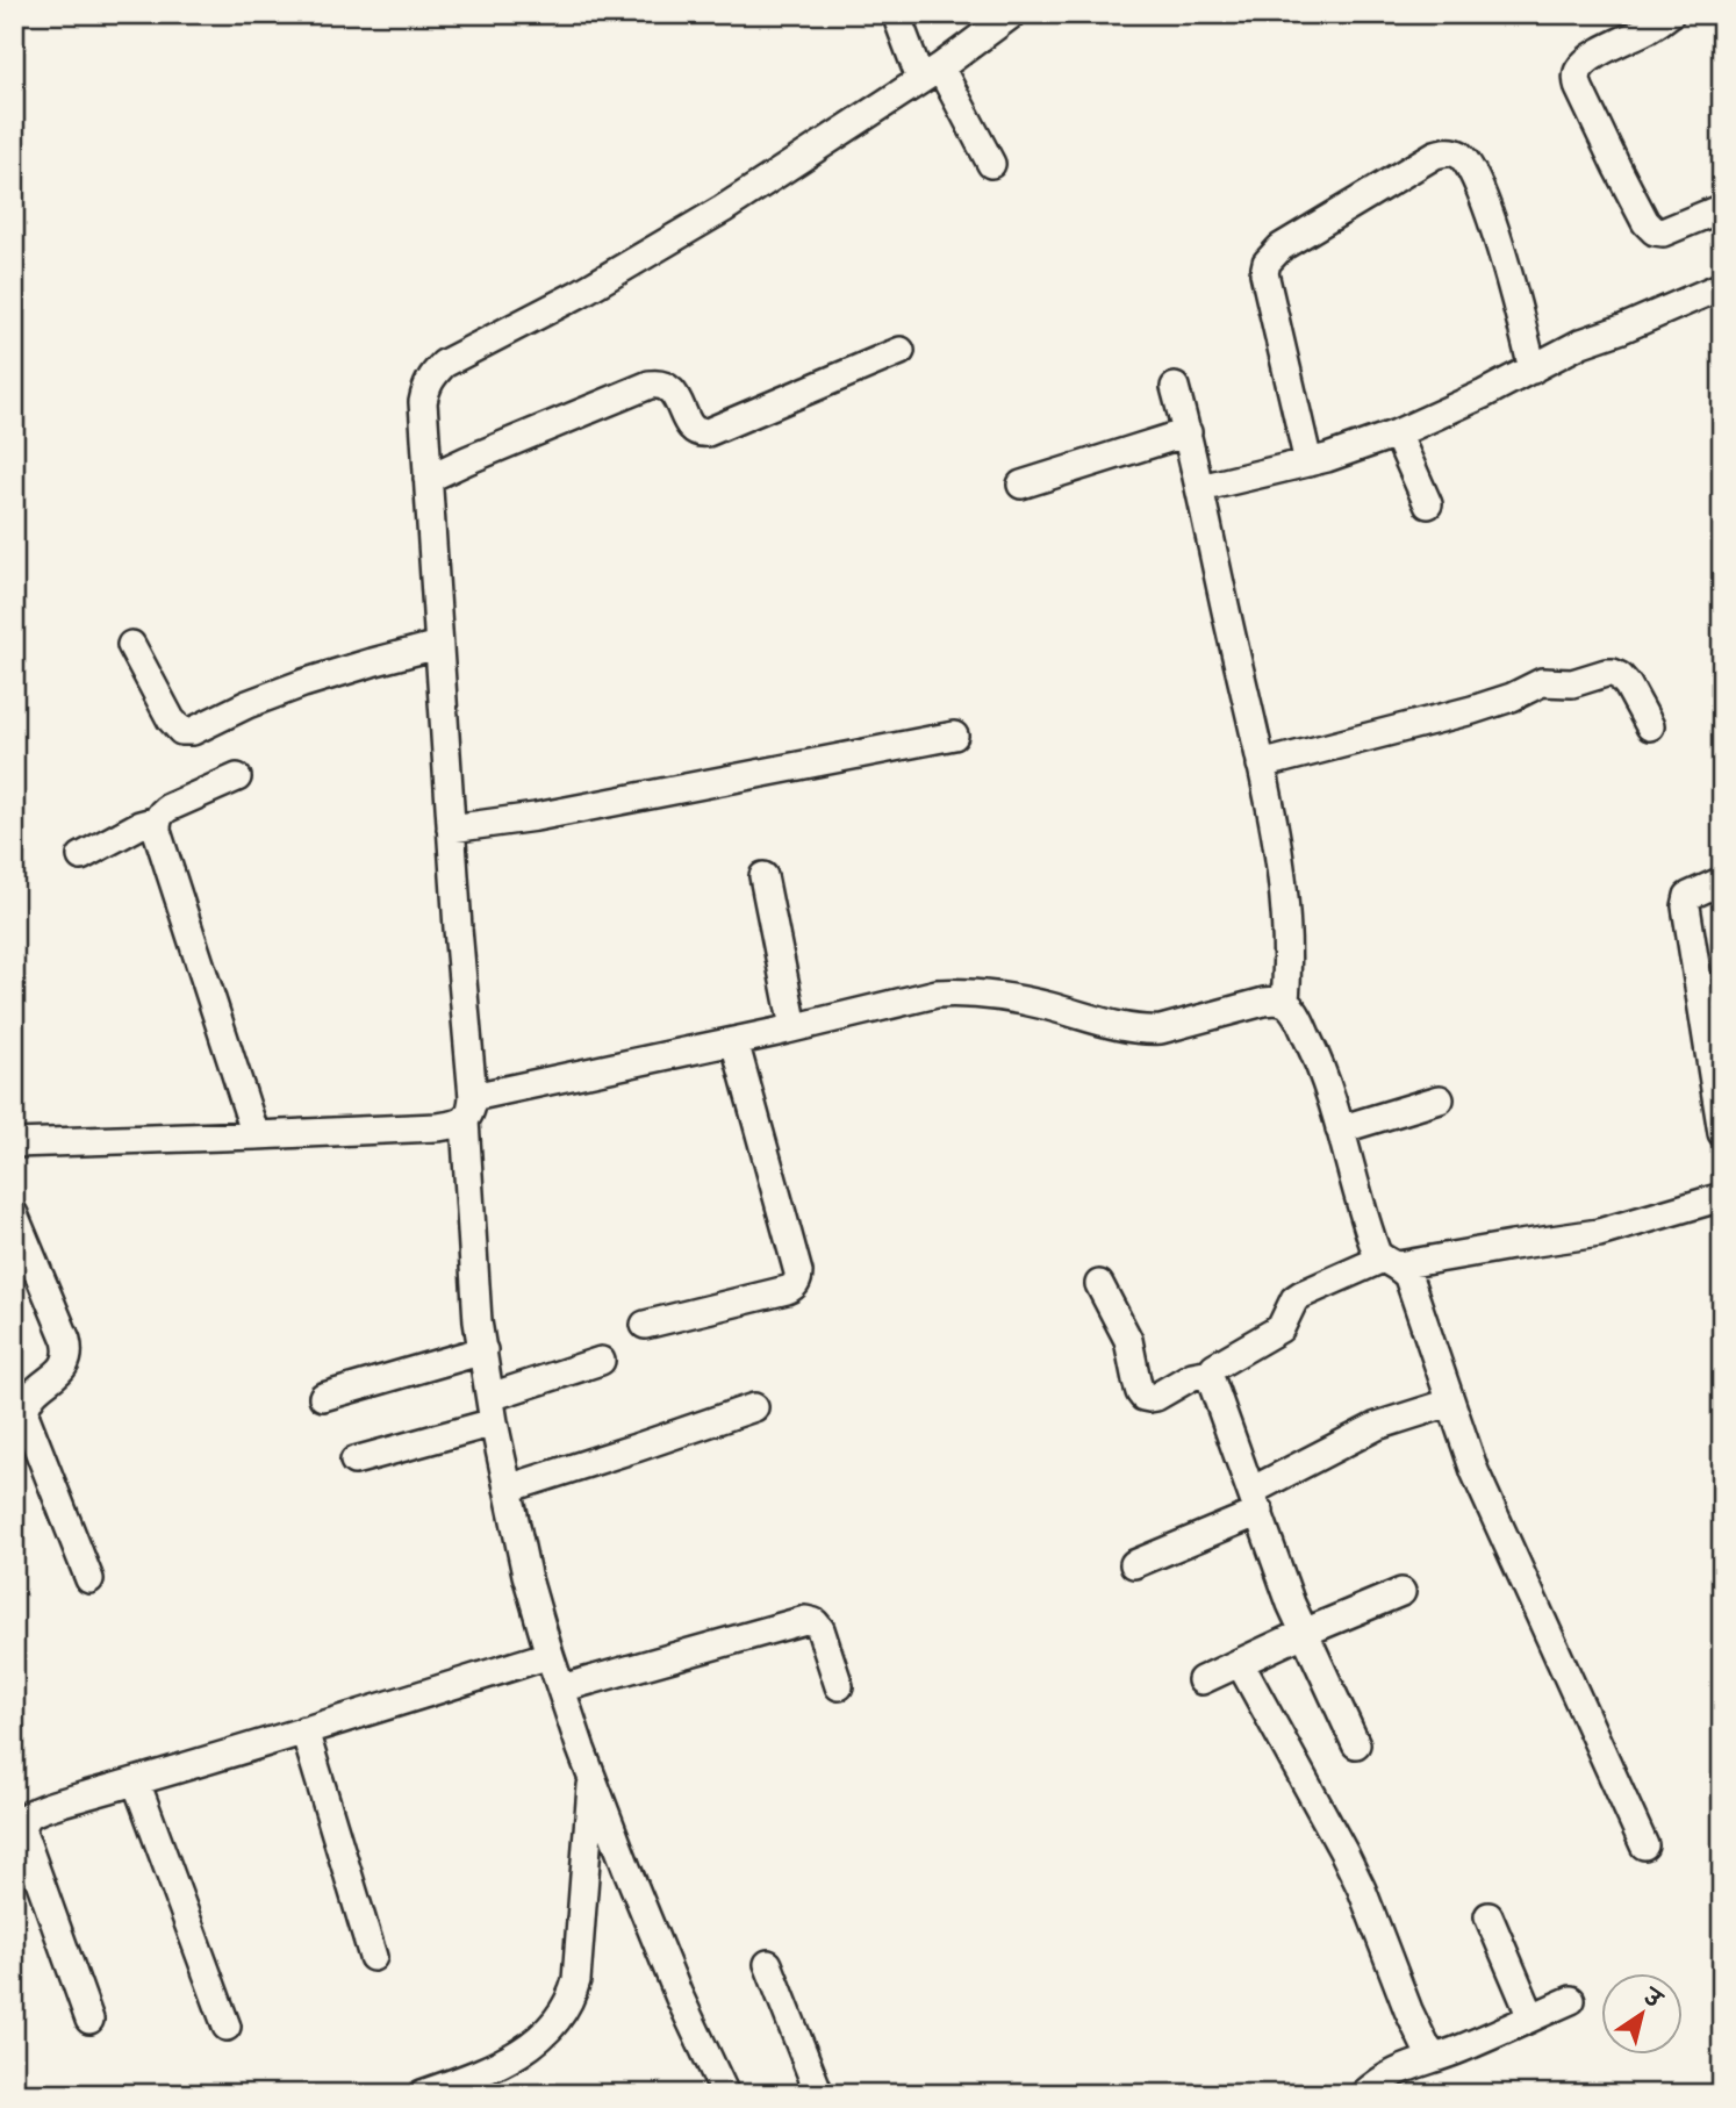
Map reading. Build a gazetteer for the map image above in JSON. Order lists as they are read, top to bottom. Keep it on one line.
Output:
{"north":"top right"}
